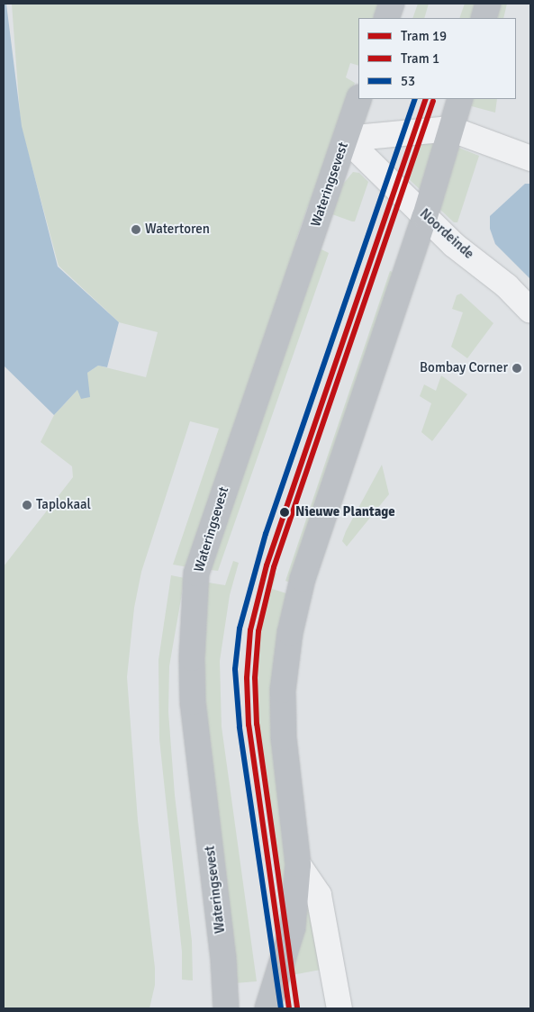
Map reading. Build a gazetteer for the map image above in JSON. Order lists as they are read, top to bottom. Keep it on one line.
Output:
{"streets":{"main road":["Wateringsevest"],"street":["Noordeinde"]},"crossings":[["Wateringsevest","Noordeinde"]],"places":["Watertoren","Bombay Corner","Taplokaal","Nieuwe Plantage"],"lines":["tram line 19","transit line 53","tram line 1"],"legend":["Tram 19","Tram 1","53"]}
